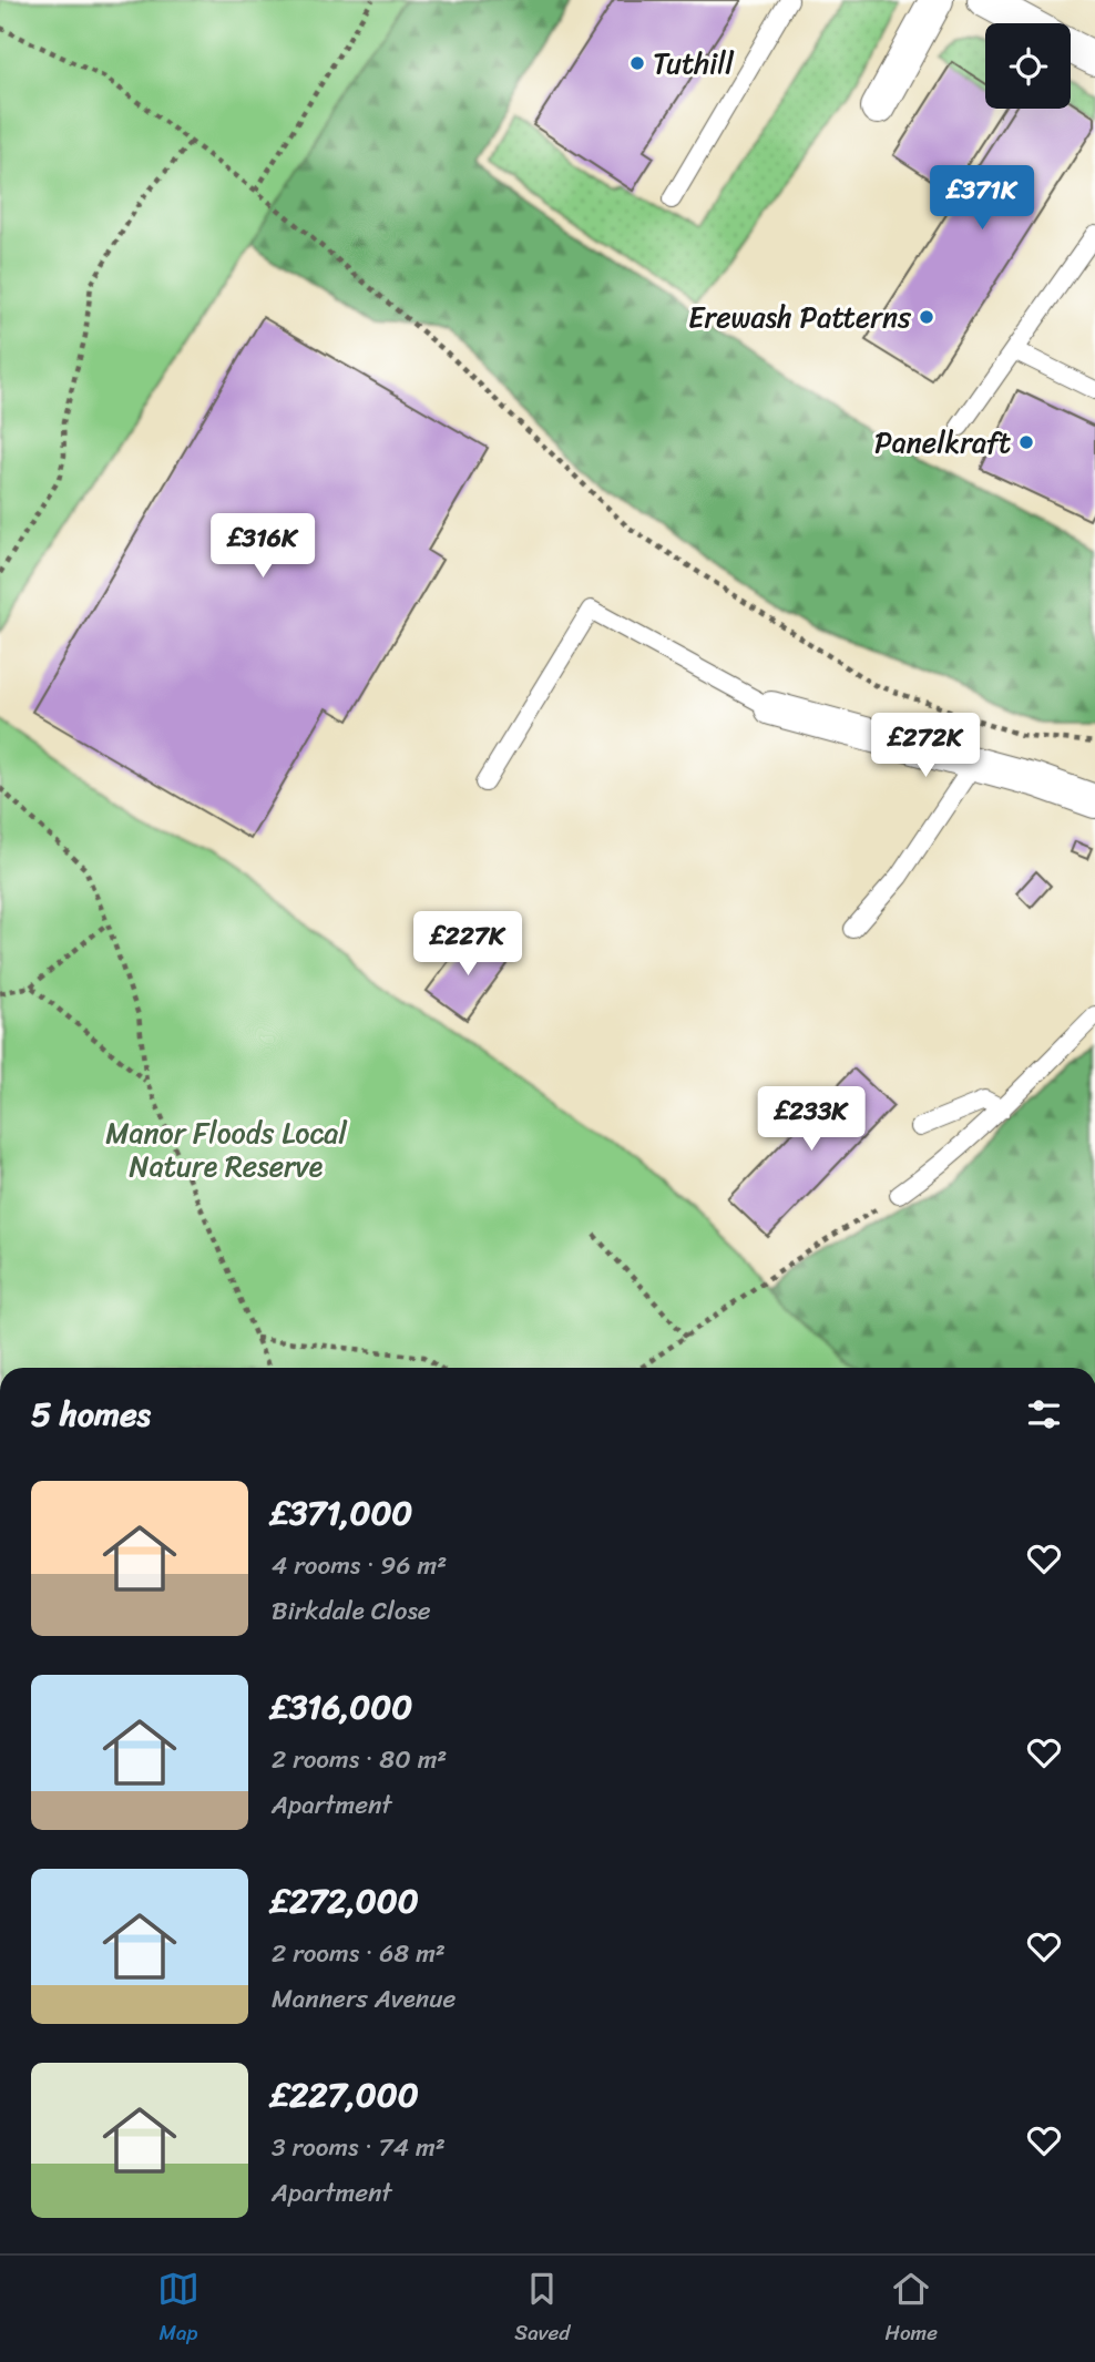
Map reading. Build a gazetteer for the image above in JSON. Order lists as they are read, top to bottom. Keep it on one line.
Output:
{"parks":["Manor Floods Local Nature Reserve"],"places":["Tuthill","Erewash Patterns","Panelkraft"],"page":{"price":["£371K","£316K","£272K","£227K","£233K"],"heading":"5 homes","list":[{"name":"£371,000","note":"4 rooms · 96 m² · Birkdale Close"},{"name":"£316,000","note":"2 rooms · 80 m² · Apartment"},{"name":"£272,000","note":"2 rooms · 68 m² · Manners Avenue"},{"name":"£227,000","note":"3 rooms · 74 m² · Apartment"}],"tabs":["Map","Saved","Home"]}}
